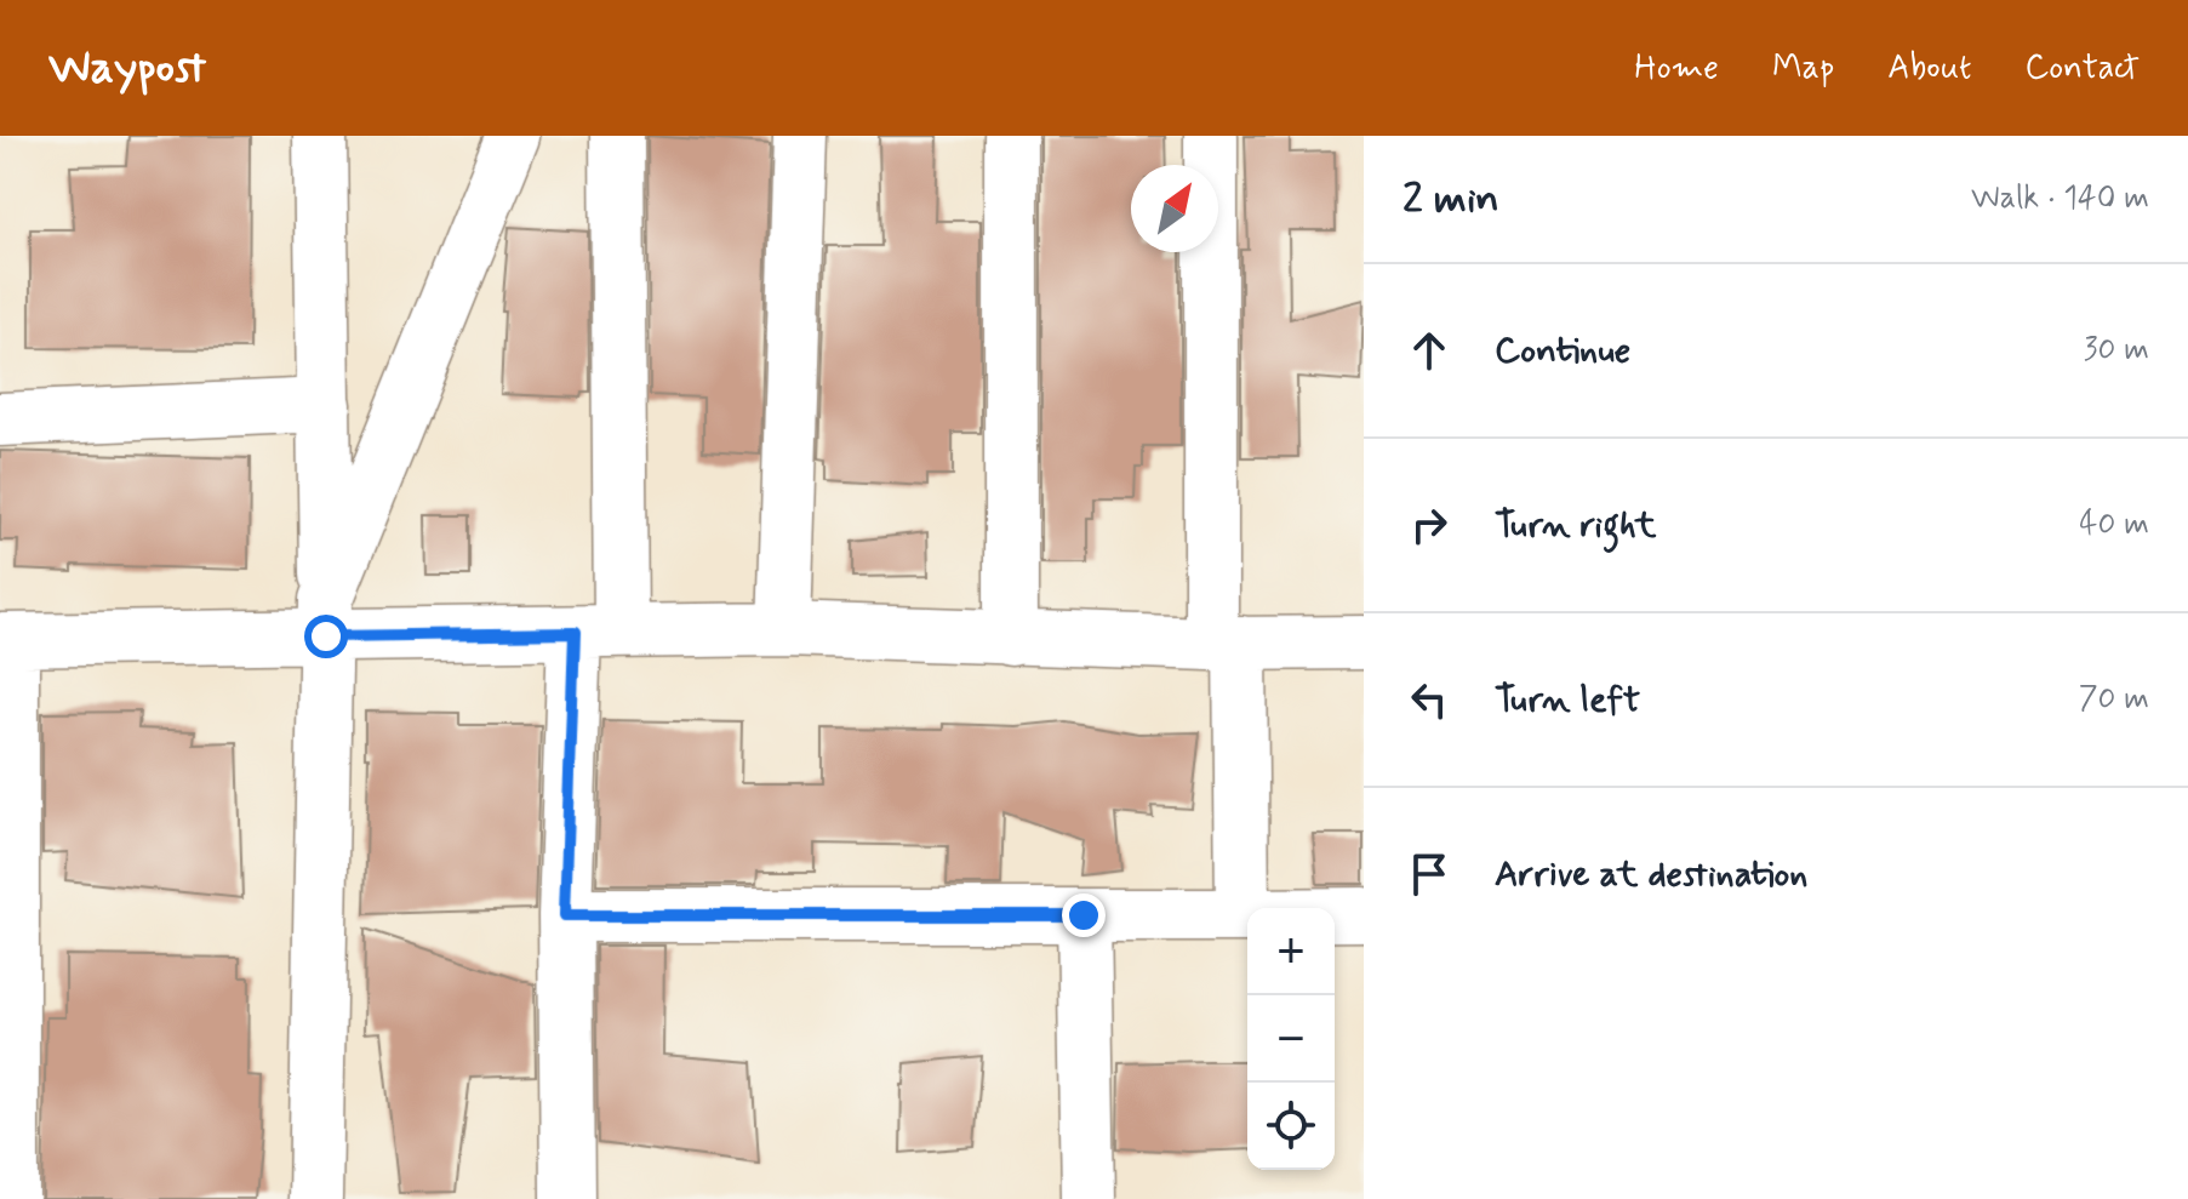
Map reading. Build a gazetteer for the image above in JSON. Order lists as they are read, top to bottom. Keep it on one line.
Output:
{"north":"top right","page":{"header":"Waypost","nav":["Home","Map","About","Contact"],"heading":["2 min","Walk · 140 m"],"list":[["Continue","30 m"],["Turn right","40 m"],["Turn left","70 m"],"Arrive at destination"],"map_buttons":["+","−"]}}
